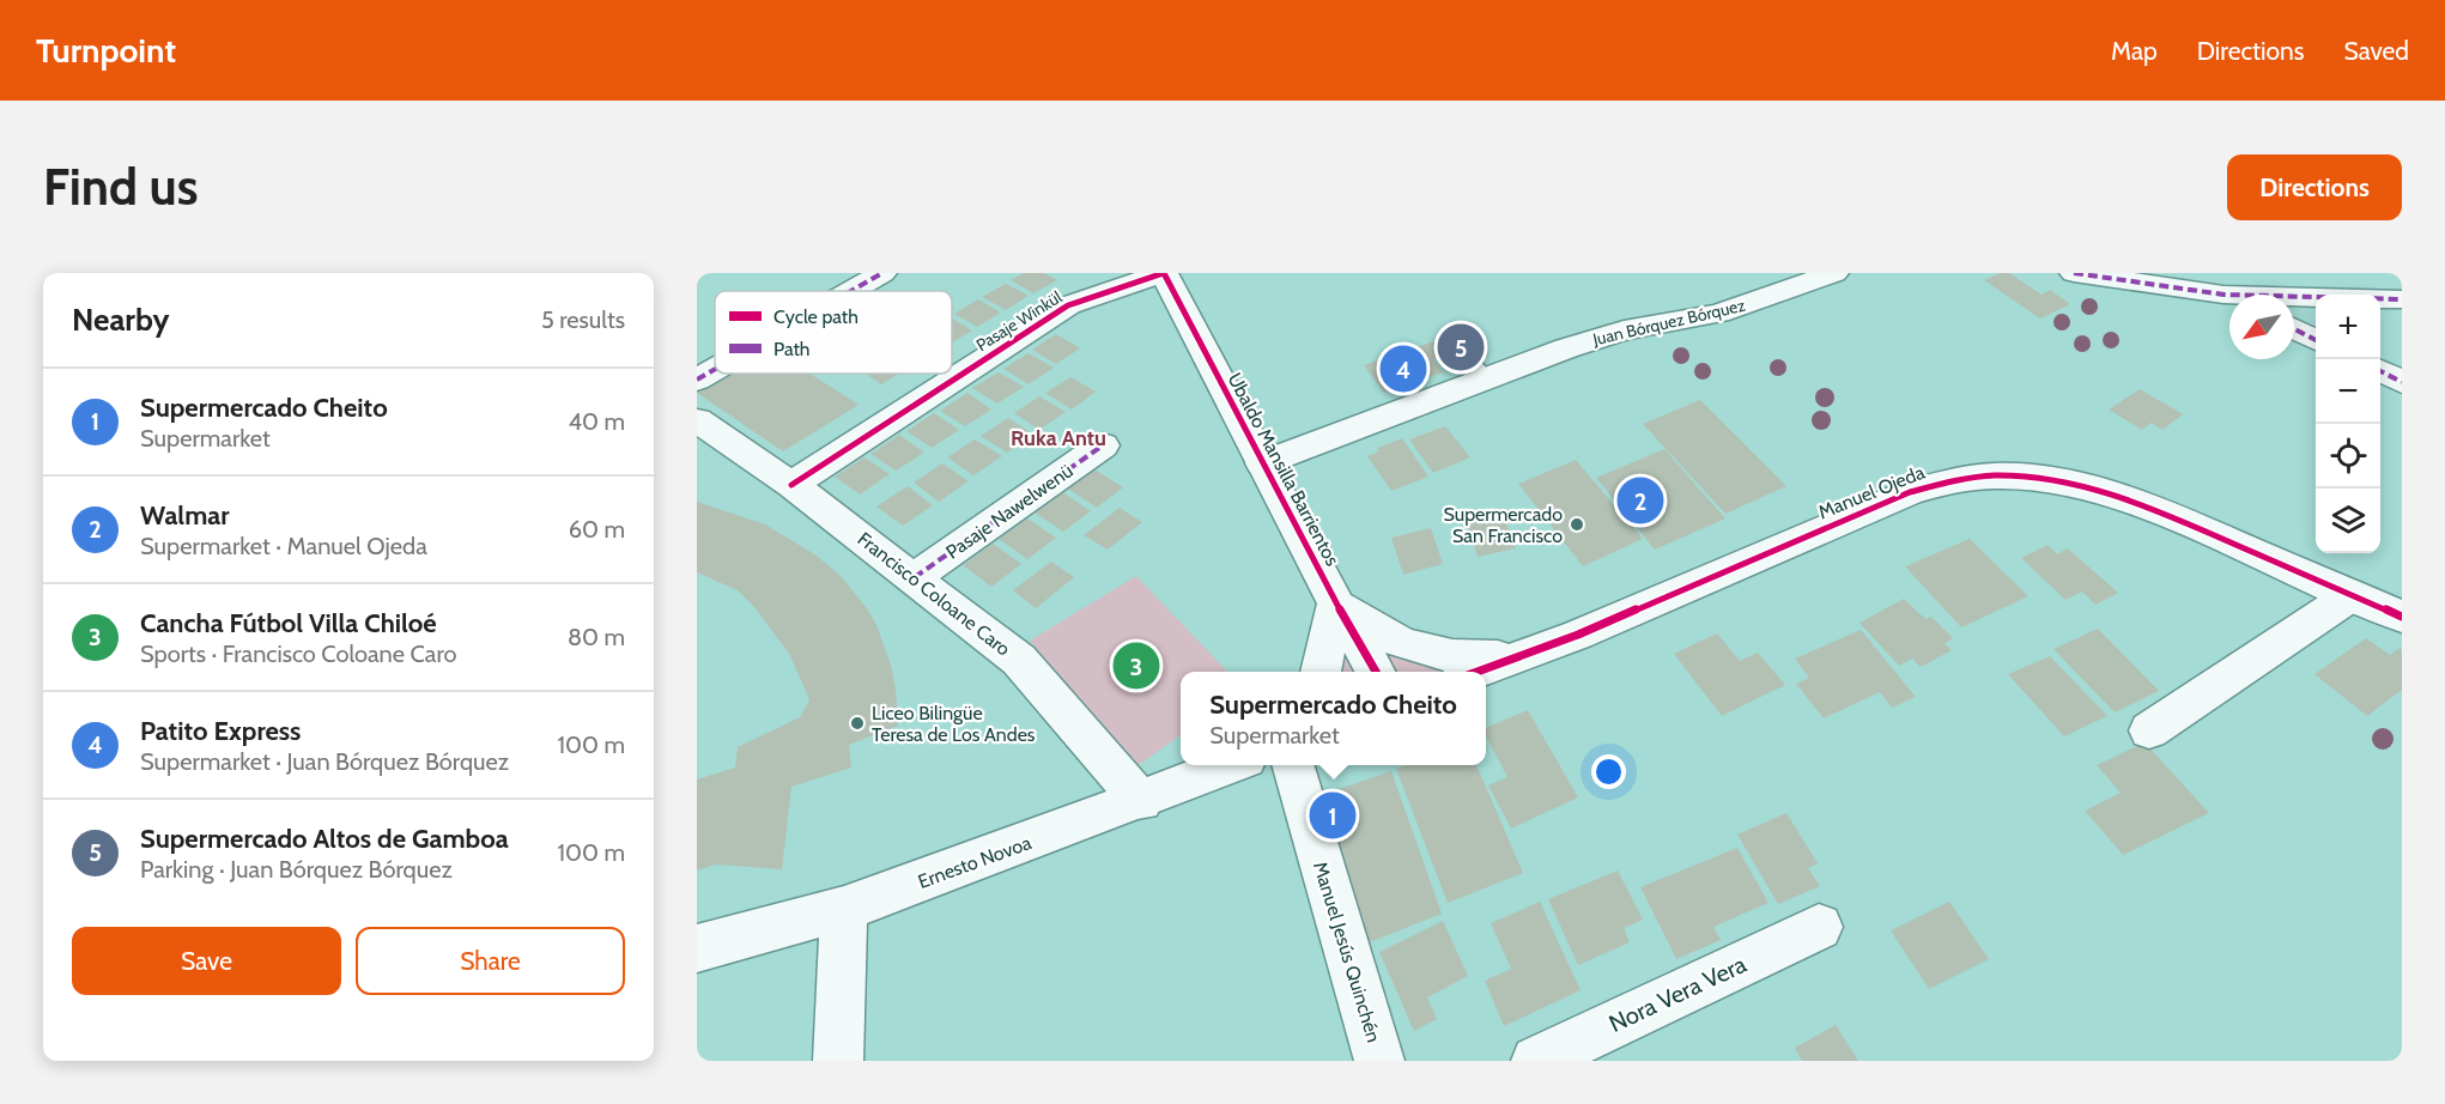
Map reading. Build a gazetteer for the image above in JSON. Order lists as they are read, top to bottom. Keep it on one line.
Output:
{"streets":{"street":["Pasaje Winkül","Juan Bórquez Bórquez","Ubaldo Mansilla Barrientos","Manuel Ojeda","Pasaje Nawelwenü","Francisco Coloane Caro","Ernesto Novoa","Manuel Jesús Quinchén","Nora Vera Vera"]},"crossings":[["Pasaje Winkül","Ubaldo Mansilla Barrientos"],["Pasaje Winkül","Francisco Coloane Caro"],["Juan Bórquez Bórquez","Ubaldo Mansilla Barrientos"],["Pasaje Nawelwenü","Francisco Coloane Caro"],["Francisco Coloane Caro","Ernesto Novoa"]],"districts":["Ruka Antu"],"places":["Supermercado San Francisco","Liceo Bilingüe Teresa de Los Andes"],"legend":["Cycle path","Path"],"north":"bottom left","page":{"header":"Turnpoint","nav":["Map","Directions","Saved"],"buttons":["Directions",["Save","Share"]],"title":"Find us","heading":["Nearby","5 results"],"map_buttons":["+","−"],"pins":["5","4","2","3","1"],"list":[{"mark":"1","name":"Supermercado Cheito","note":"Supermarket","value":"40 m"},{"mark":"2","name":"Walmar","note":"Supermarket · Manuel Ojeda","value":"60 m"},{"mark":"3","name":"Cancha Fútbol Villa Chiloé","note":"Sports · Francisco Coloane Caro","value":"80 m"},{"mark":"4","name":"Patito Express","note":"Supermarket · Juan Bórquez Bórquez","value":"100 m"},{"mark":"5","name":"Supermercado Altos de Gamboa","note":"Parking · Juan Bórquez Bórquez","value":"100 m"}],"popup":["Supermercado Cheito","Supermarket"]}}
